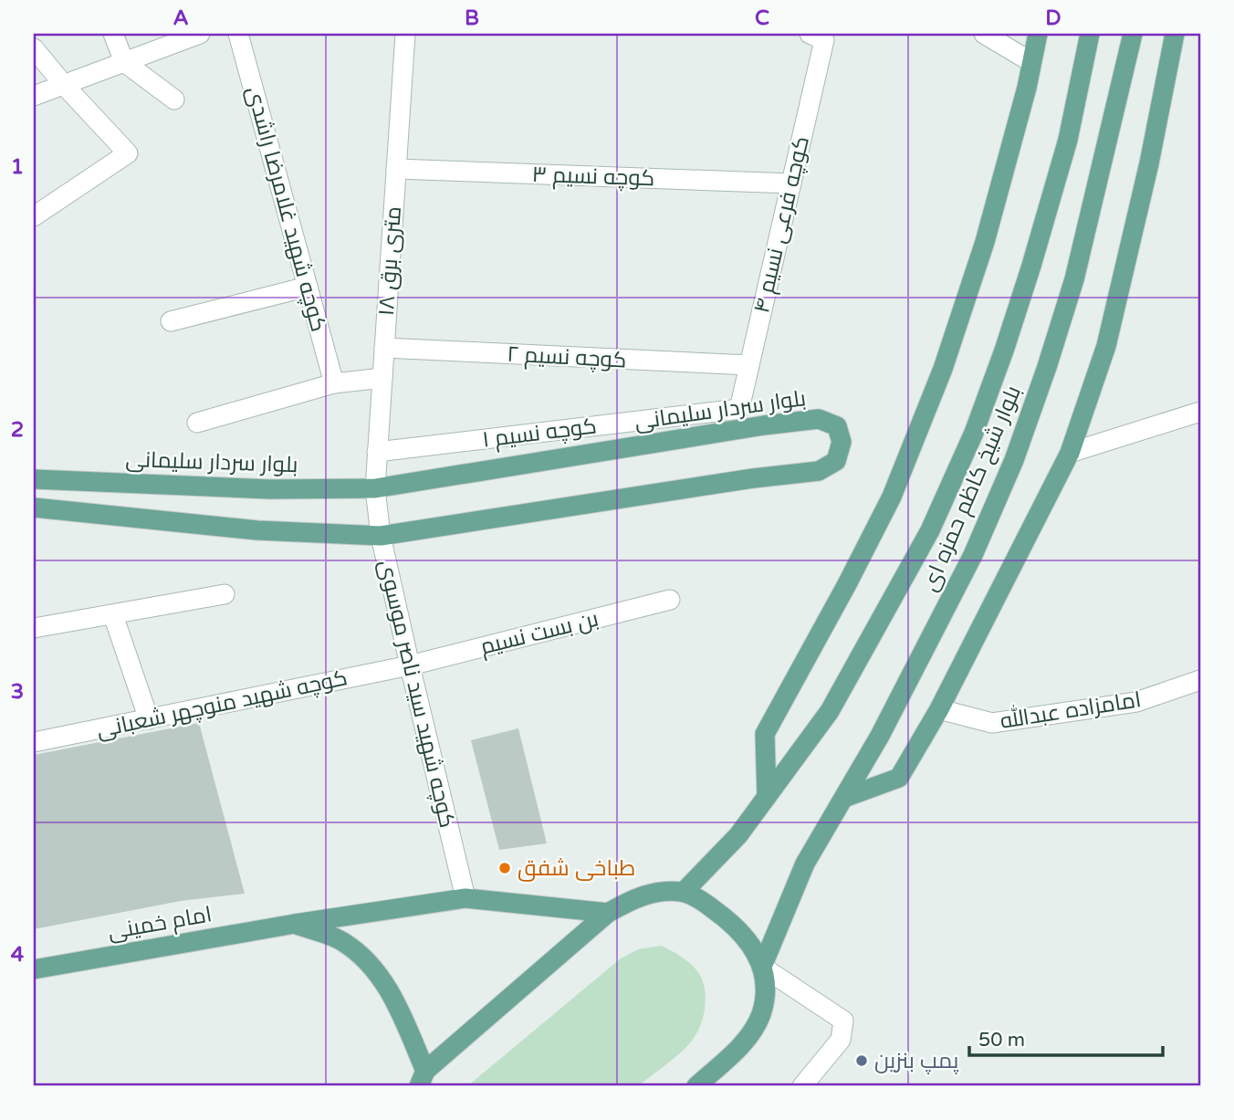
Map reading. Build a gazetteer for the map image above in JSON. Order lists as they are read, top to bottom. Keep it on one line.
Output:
{"streets":{"main road":["بلوار سردار سلیمانی","بلوار شیخ کاظم حمزه ای","امام خمینی"],"street":["کوچه نسیم ۳","کوچه شهید غلامرضا راشدی","کوچه فرعی نسیم ۴","۱۸ متری برق","کوچه نسیم ۲","کوچه نسیم ۱","بن بست نسیم","کوچه شهید سید ناصر موسوی","کوچه شهید منوچهر شعبانی","امامزاده عبدالله"]},"crossings":[["کوچه نسیم ۳","کوچه فرعی نسیم ۴"],["کوچه نسیم ۳","۱۸ متری برق"],["کوچه فرعی نسیم ۴","کوچه نسیم ۲"],["کوچه فرعی نسیم ۴","کوچه نسیم ۱"],["۱۸ متری برق","کوچه نسیم ۲"],["۱۸ متری برق","بلوار سردار سلیمانی"],["۱۸ متری برق","کوچه نسیم ۱"],["۱۸ متری برق","کوچه شهید سید ناصر موسوی"],["بلوار سردار سلیمانی","کوچه شهید سید ناصر موسوی"],["بن بست نسیم","کوچه شهید سید ناصر موسوی"],["بن بست نسیم","کوچه شهید منوچهر شعبانی"],["کوچه شهید سید ناصر موسوی","کوچه شهید منوچهر شعبانی"],["کوچه شهید سید ناصر موسوی","امام خمینی"]],"places":["طباخی شفق","پمپ بنزین"],"scale_bar":"50 m","grid":{"columns":["A","B","C","D"],"rows":["1","2","3","4"]}}
